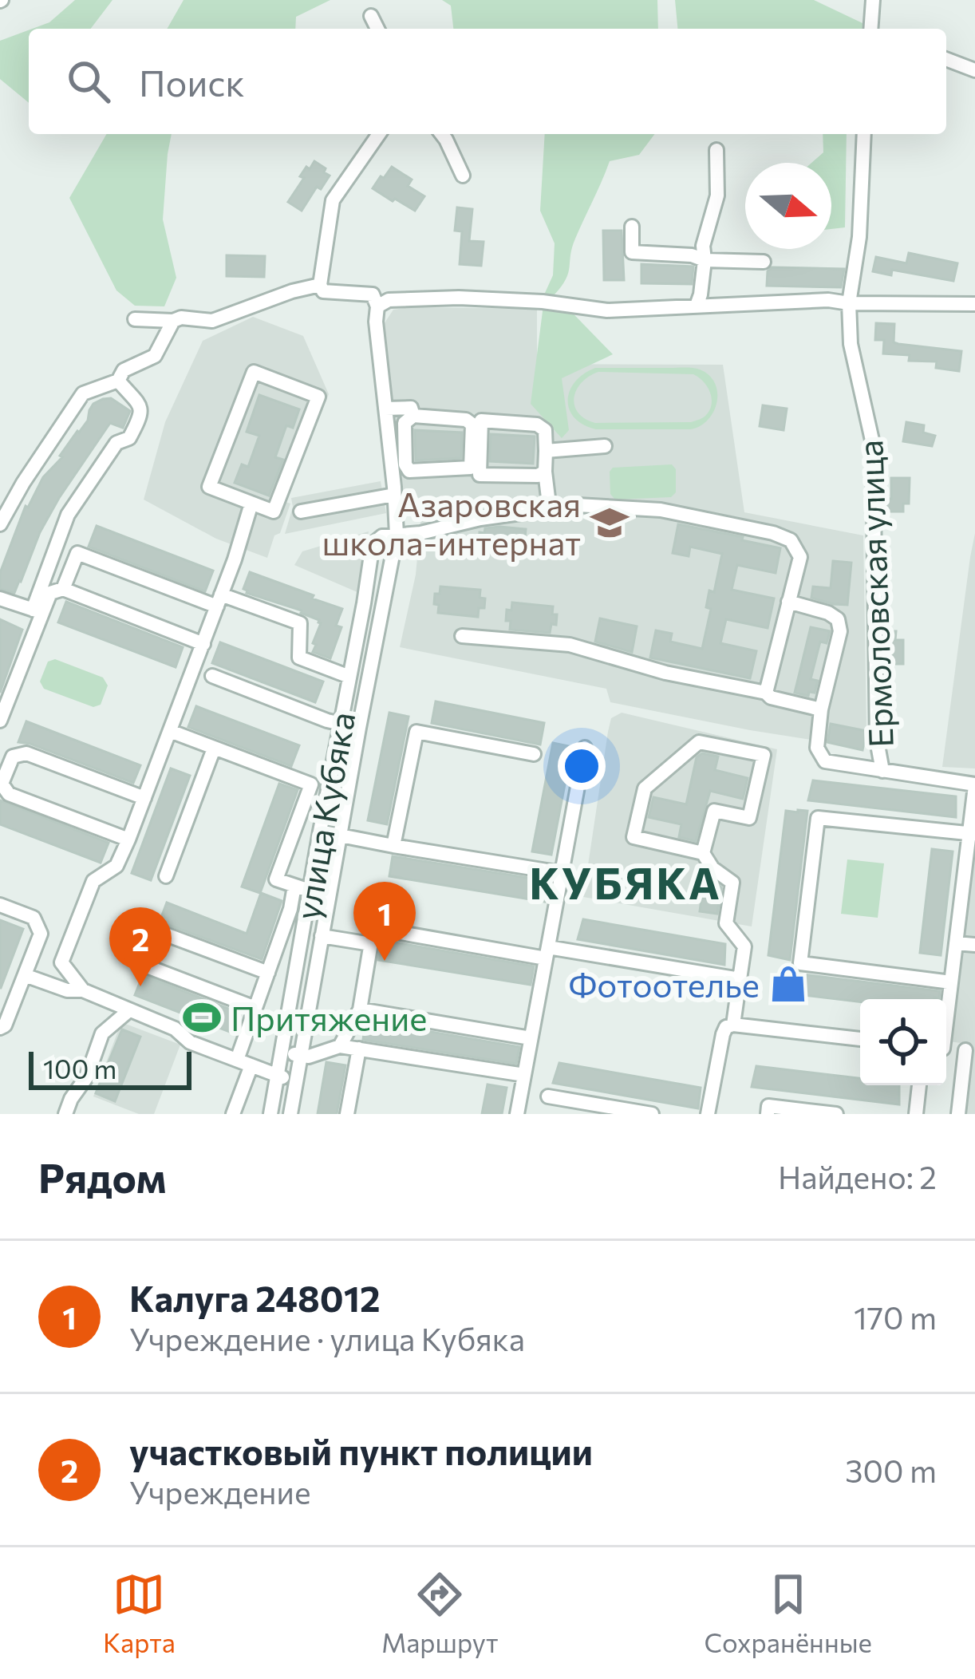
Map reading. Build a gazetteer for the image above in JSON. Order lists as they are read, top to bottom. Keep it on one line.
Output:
{"streets":{"street":["Ермоловская улица","улица Кубяка"]},"districts":["КУБЯКА"],"places":{"school or university":["Азаровская школа-интернат"],"shop":["Фотоотелье"],"sports":["Притяжение"]},"scale_bar":"100 m","north":"right","page":{"search":"Поиск","pins":["1","2"],"scale":"100 m","heading":["Рядом","Найдено: 2"],"list":[{"mark":"1","name":"Калуга 248012","note":"Учреждение · улица Кубяка","value":"170 m"},{"mark":"2","name":"участковый пункт полиции","note":"Учреждение","value":"300 m"}],"nav":["Карта","Маршрут","Сохранённые"]}}
